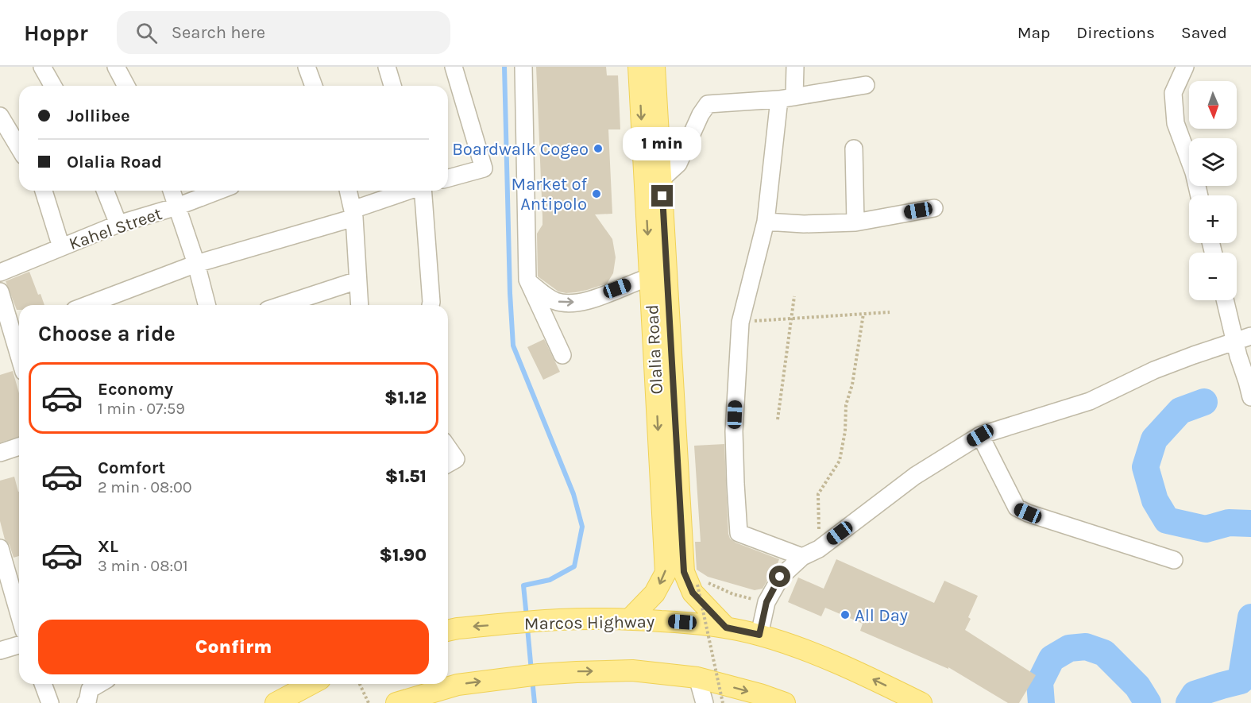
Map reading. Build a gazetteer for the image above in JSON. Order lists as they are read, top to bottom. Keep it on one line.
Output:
{"streets":{"main road":["Olalia Road","Marcos Highway"],"street":["Kahel Street"]},"crossings":[["Olalia Road","Marcos Highway"]],"places":["Boardwalk Cogeo","Market of Antipolo","All Day"],"north":"bottom","page":{"header":"Hoppr","search":"Search here","nav":["Map","Directions","Saved"],"map_buttons":["+","−"],"banner":["Jollibee","Olalia Road"],"bubble":"1 min","heading":"Choose a ride","list":[{"name":"Economy","note":"1 min · 07:59","value":"$1.12"},{"name":"Comfort","note":"2 min · 08:00","value":"$1.51"},{"name":"XL","note":"3 min · 08:01","value":"$1.90"}],"buttons":"Confirm"}}
